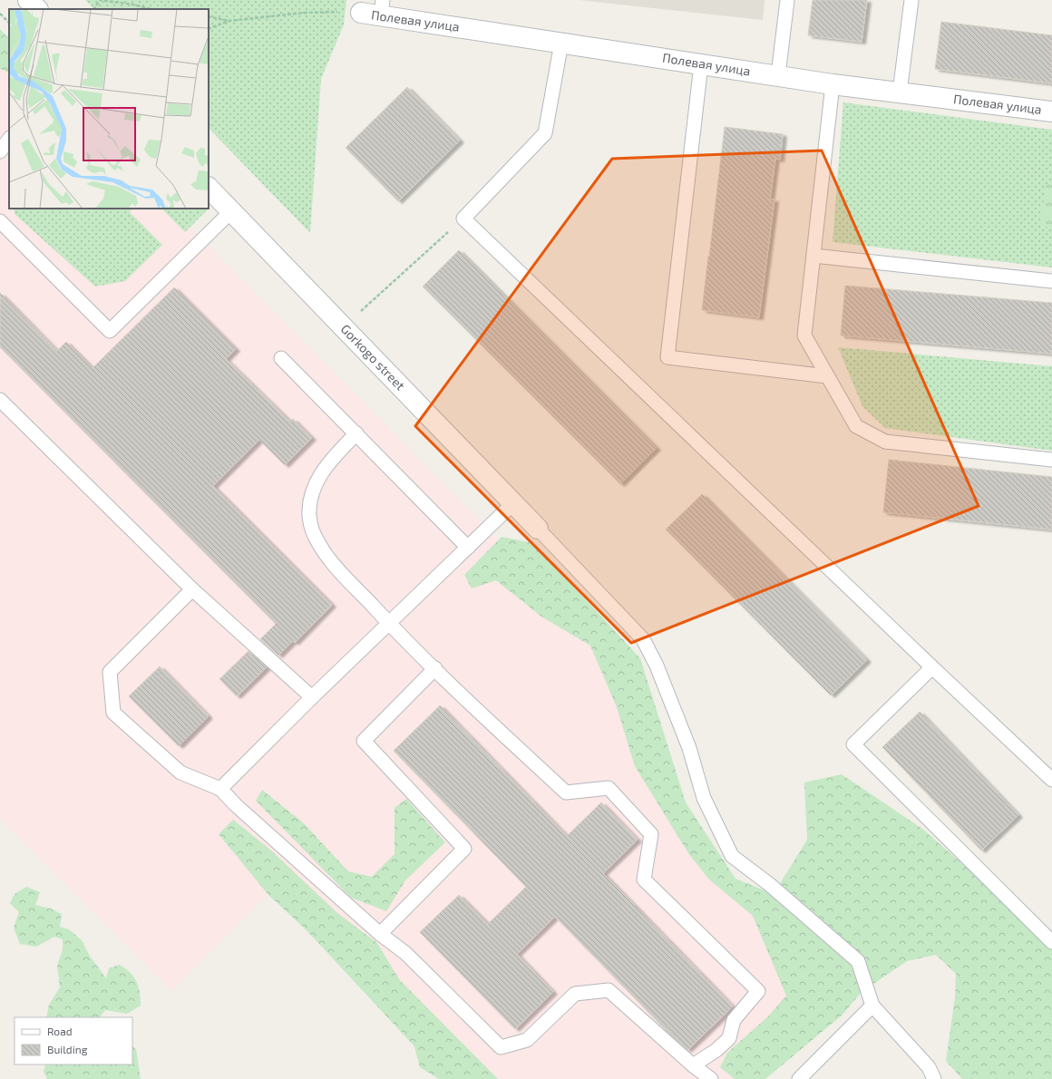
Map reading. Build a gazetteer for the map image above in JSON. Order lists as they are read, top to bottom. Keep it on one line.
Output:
{"streets":{"street":["Полевая улица","Gorkogo street"]},"legend":["Road","Building"]}
